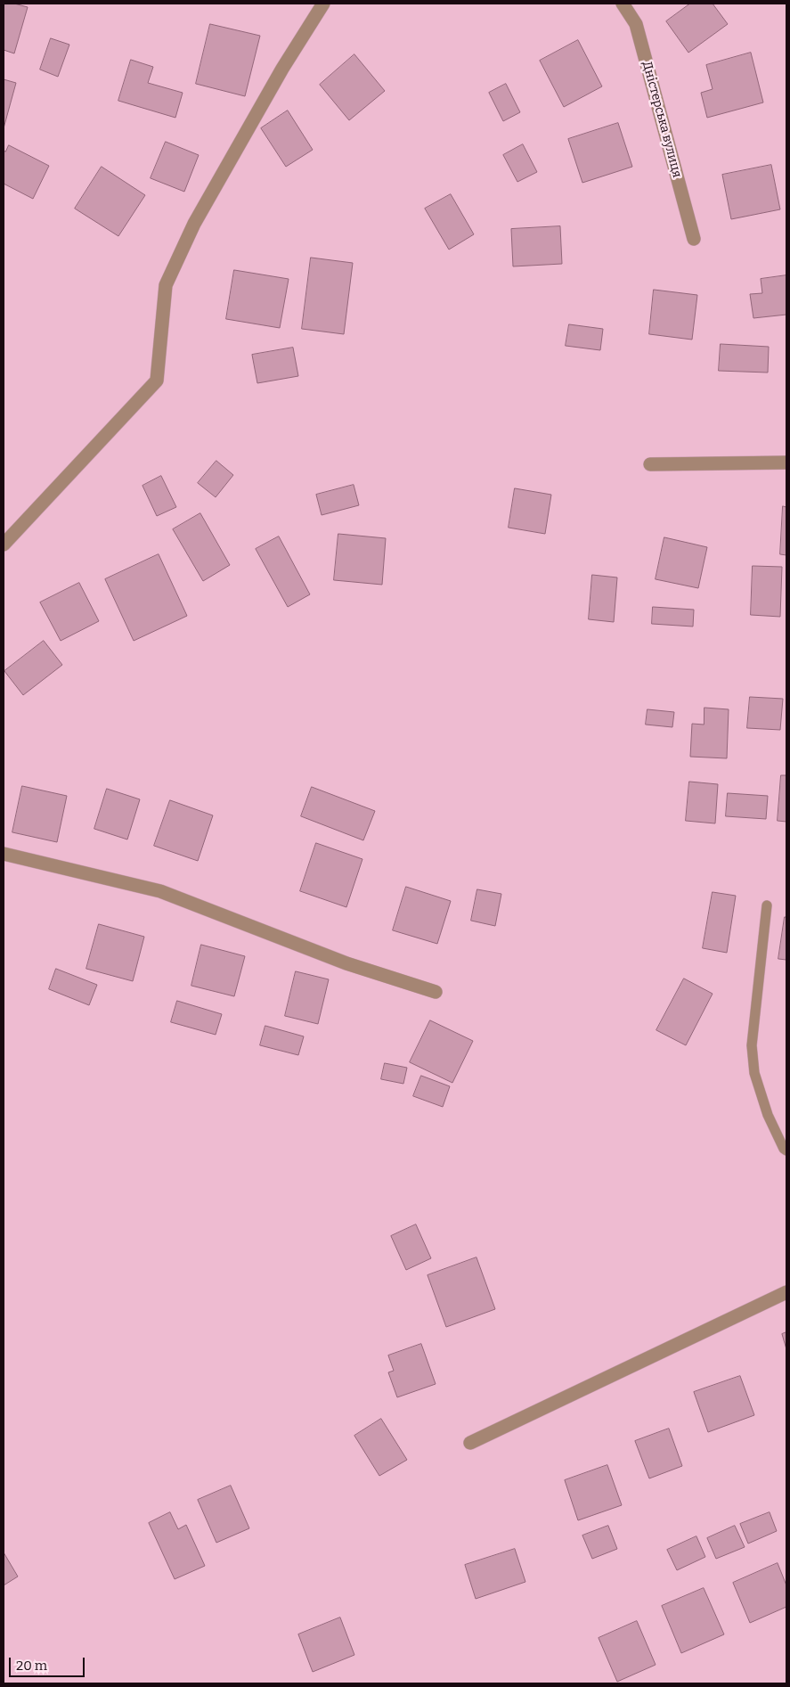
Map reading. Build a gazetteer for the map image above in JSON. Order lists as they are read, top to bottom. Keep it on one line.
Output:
{"streets":{"street":["Дністерська вулиця"]},"scale_bar":"20 m"}
